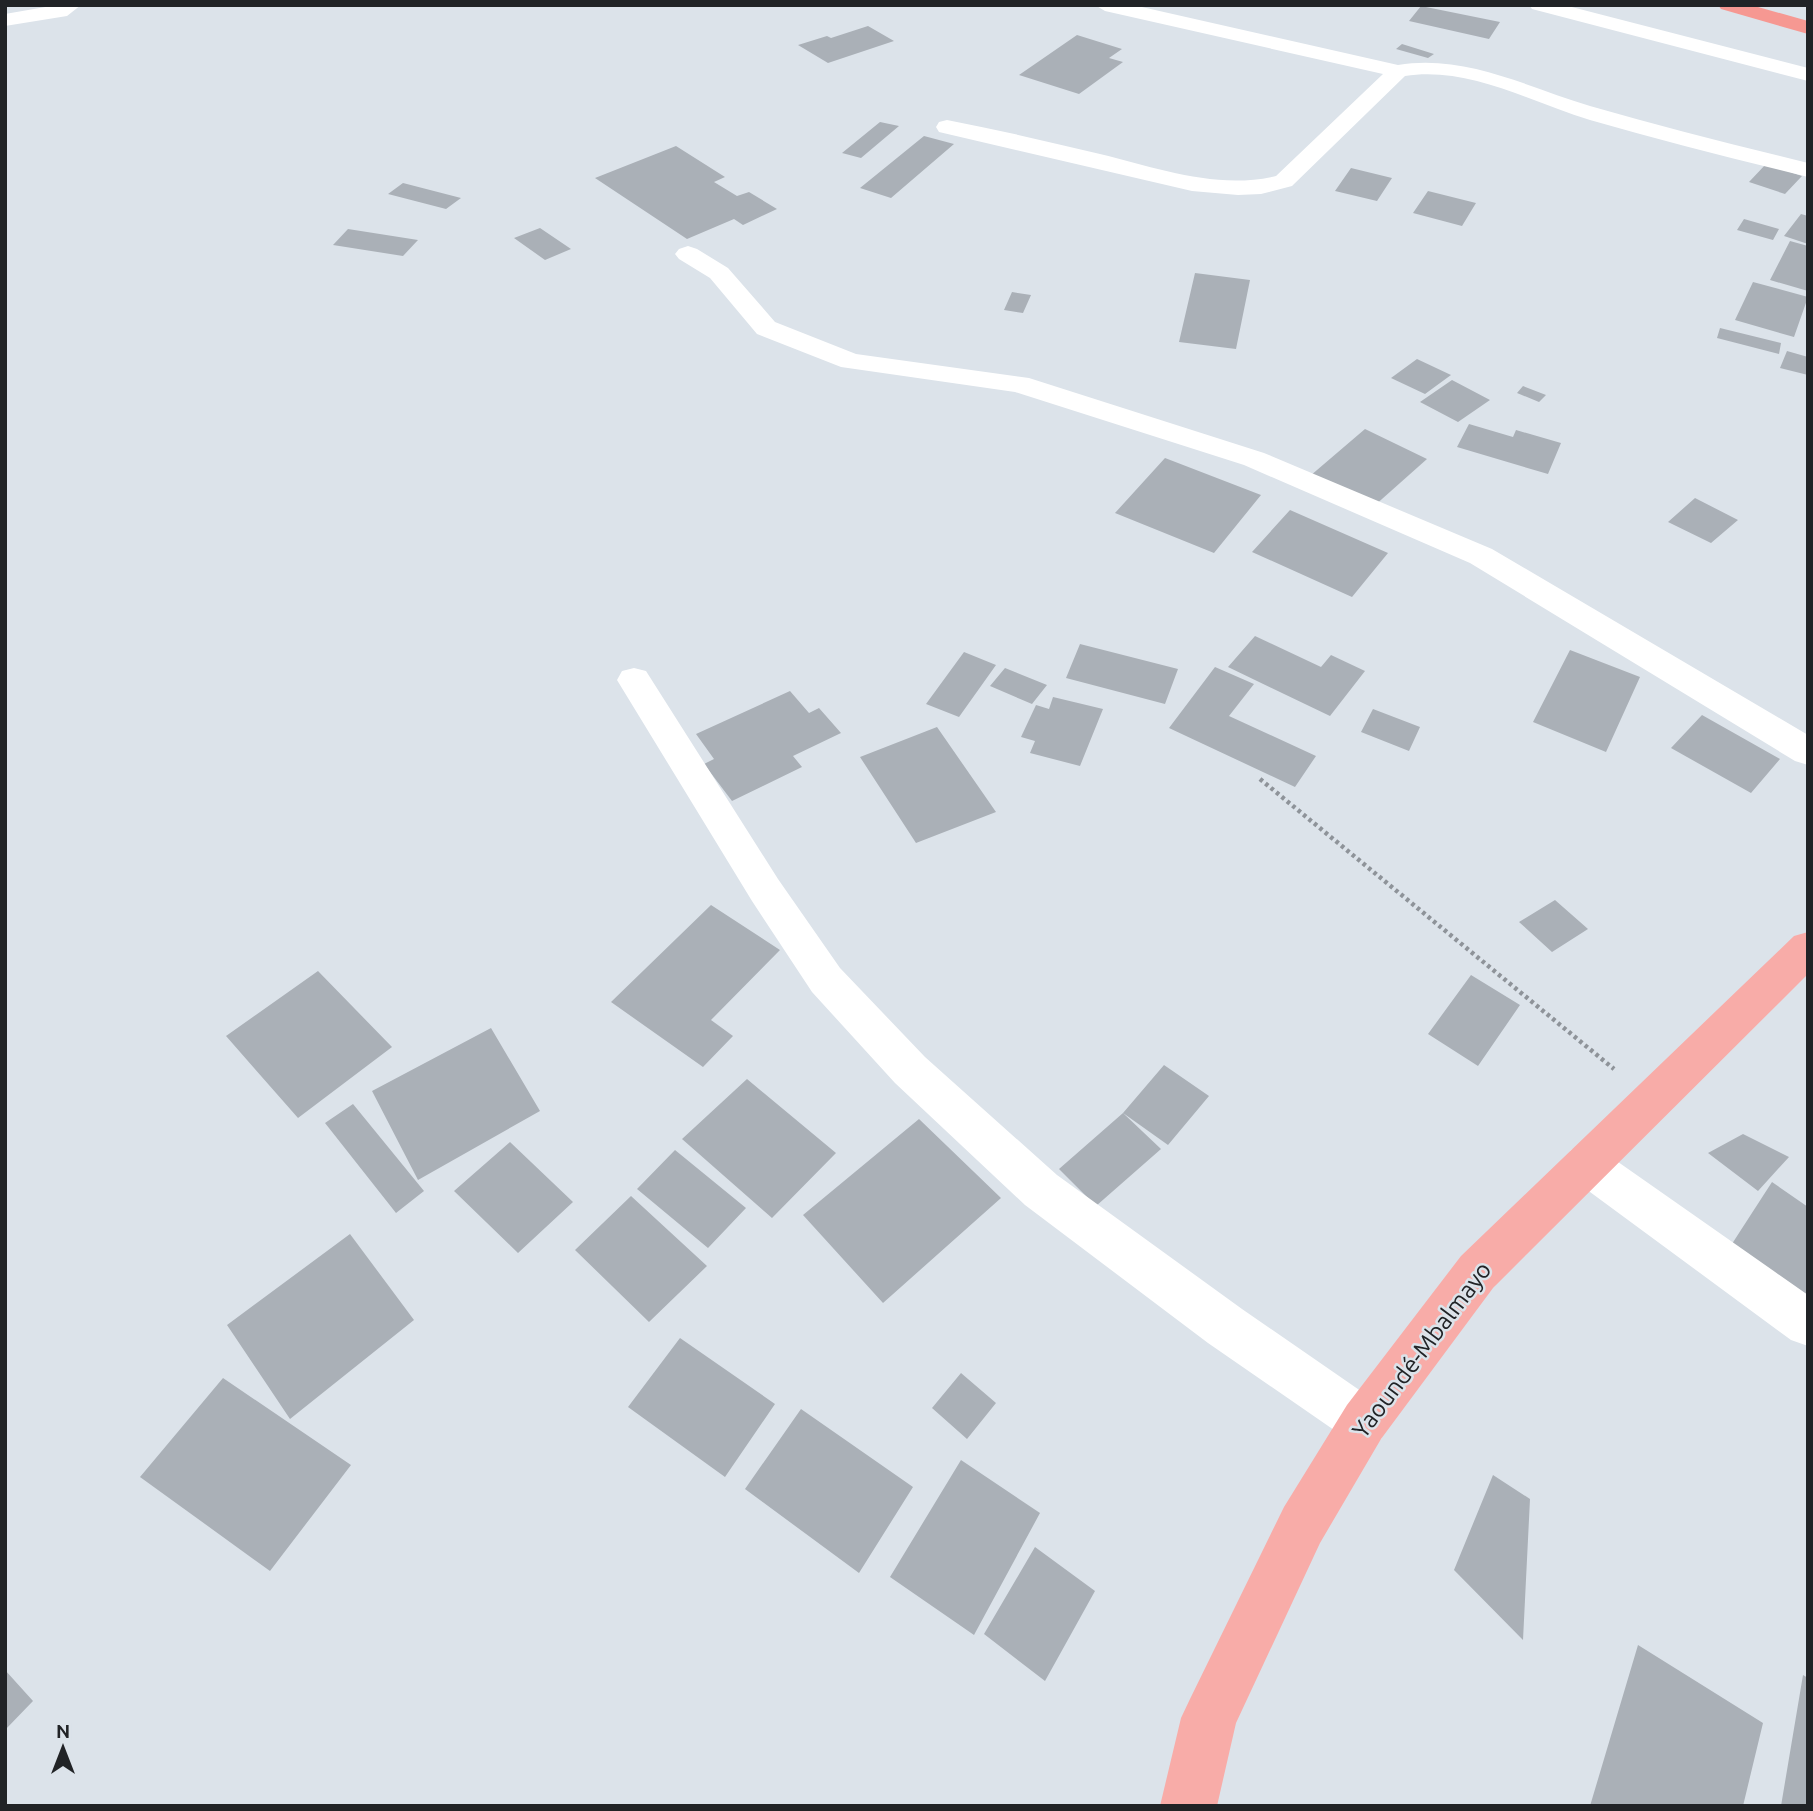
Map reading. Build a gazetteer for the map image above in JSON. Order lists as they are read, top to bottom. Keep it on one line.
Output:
{"streets":{"highway":["Yaoundé-Mbalmayo"]},"north":"top"}
